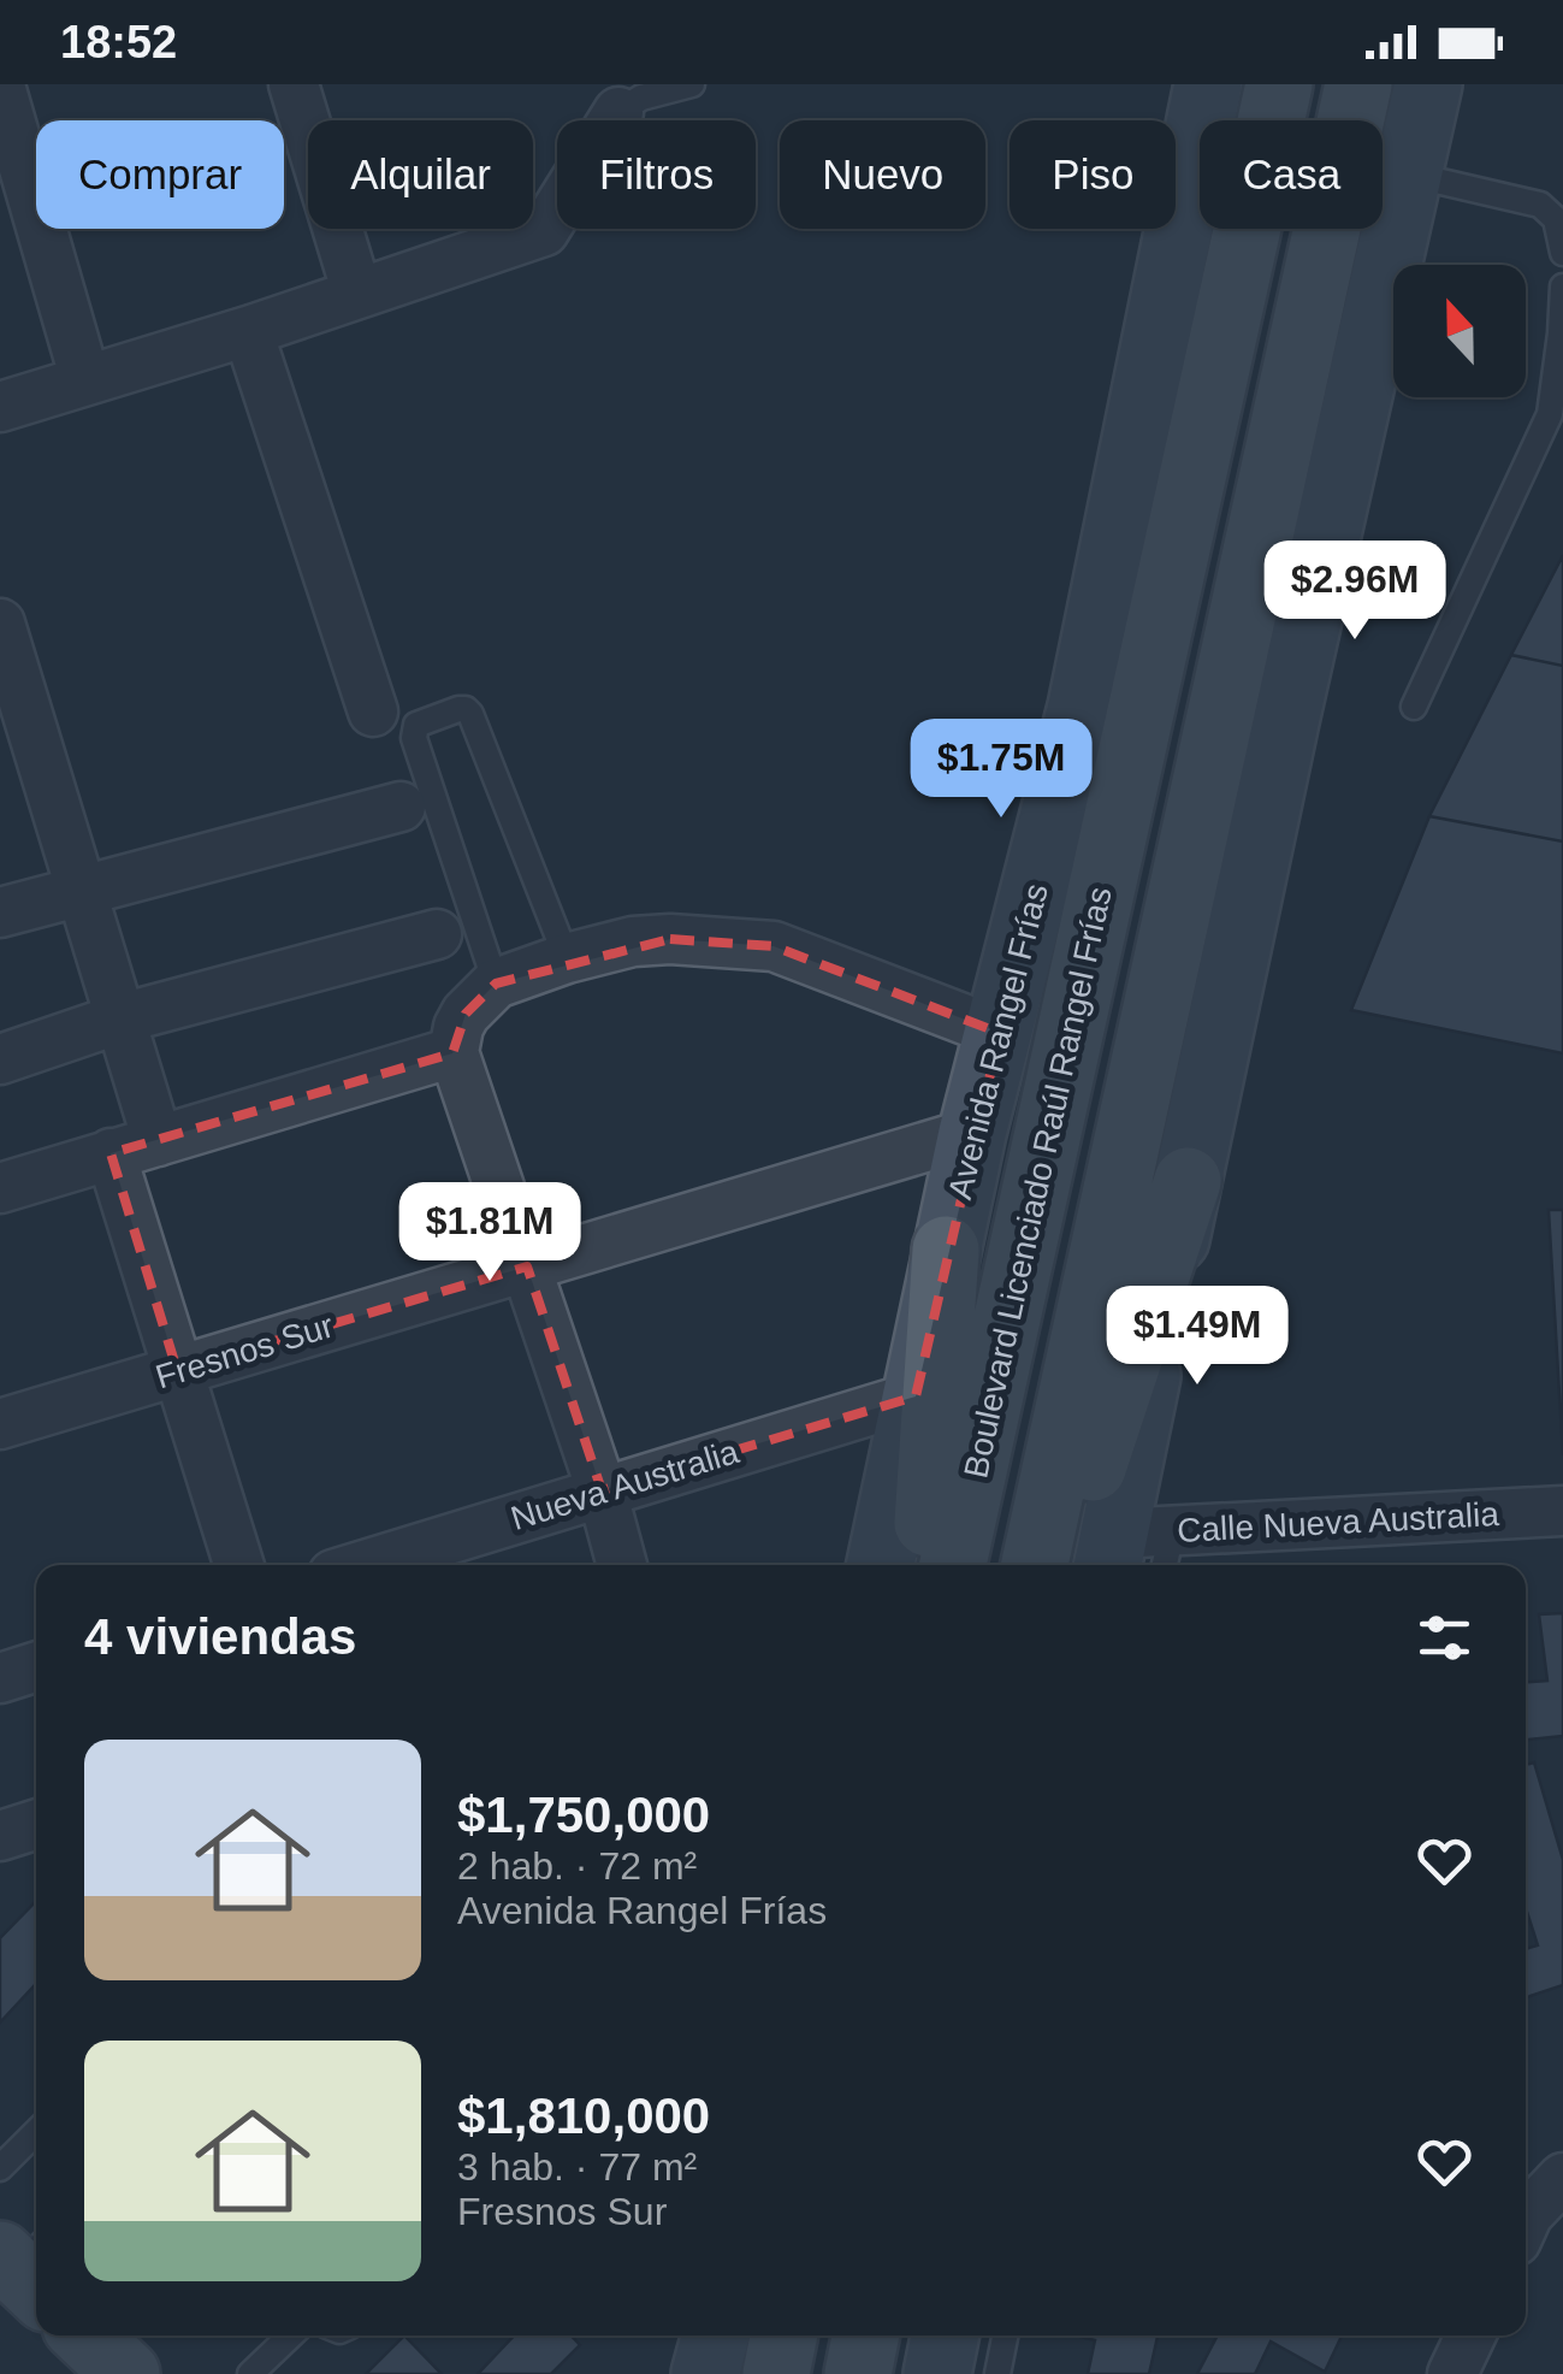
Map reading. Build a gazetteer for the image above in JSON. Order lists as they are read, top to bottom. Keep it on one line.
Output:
{"streets":{"main road":["Avenida Rangel Frías","Boulevard Licenciado Raúl Rangel Frías"],"street":["Fresnos Sur","Nueva Australia","Calle Nueva Australia"]},"crossings":[["Avenida Rangel Frías","Fresnos Sur"],["Avenida Rangel Frías","Nueva Australia"]],"north":"top","page":{"status":"18:52","chip":["Comprar","Alquilar","Filtros","Nuevo","Piso","Casa"],"price":["$2.96M","$1.75M","$1.81M","$1.49M"],"heading":"4 viviendas","list":[{"name":"$1,750,000","note":"2 hab. · 72 m² · Avenida Rangel Frías"},{"name":"$1,810,000","note":"3 hab. · 77 m² · Fresnos Sur"}]}}
